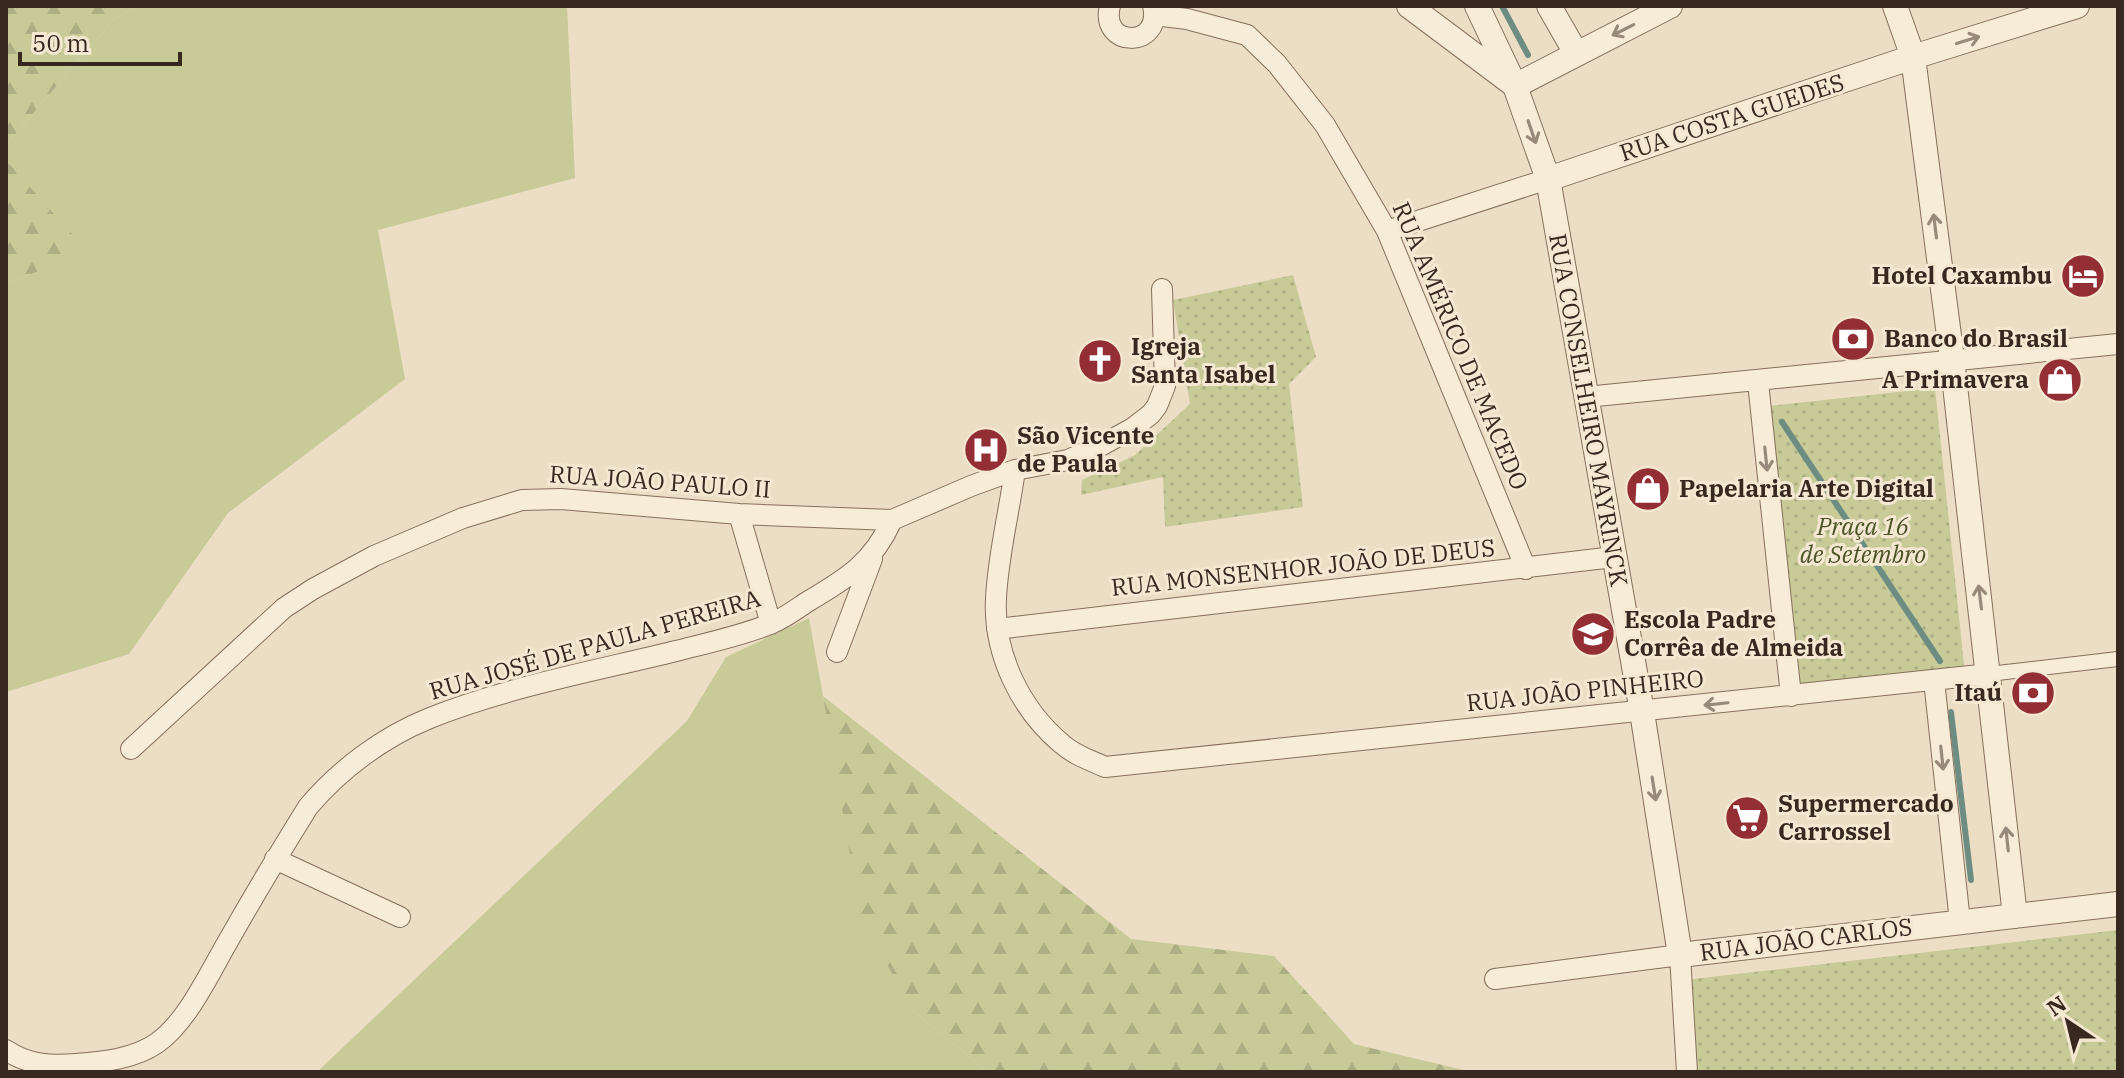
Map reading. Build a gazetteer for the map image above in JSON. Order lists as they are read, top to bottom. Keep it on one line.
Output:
{"streets":{"street":["RUA COSTA GUEDES","RUA AMÉRICO DE MACEDO","RUA CONSELHEIRO MAYRINCK","RUA JOÃO PAULO II","RUA MONSENHOR JOÃO DE DEUS","RUA JOSÉ DE PAULA PEREIRA","RUA JOÃO PINHEIRO","RUA JOÃO CARLOS"]},"crossings":[["RUA COSTA GUEDES","RUA AMÉRICO DE MACEDO"],["RUA COSTA GUEDES","RUA CONSELHEIRO MAYRINCK"],["RUA AMÉRICO DE MACEDO","RUA MONSENHOR JOÃO DE DEUS"],["RUA CONSELHEIRO MAYRINCK","RUA MONSENHOR JOÃO DE DEUS"],["RUA CONSELHEIRO MAYRINCK","RUA JOÃO PINHEIRO"],["RUA CONSELHEIRO MAYRINCK","RUA JOÃO CARLOS"],["RUA JOÃO PAULO II","RUA JOSÉ DE PAULA PEREIRA"],["RUA MONSENHOR JOÃO DE DEUS","RUA JOÃO PINHEIRO"]],"parks":["Praça 16 de Setembro"],"places":{"hotel":["Hotel Caxambu"],"bank":["Banco do Brasil","Itaú"],"church":["Igreja Santa Isabel"],"shop":["A Primavera","Papelaria Arte Digital"],"hospital":["São Vicente de Paula"],"school or university":["Escola Padre Corrêa de Almeida"],"supermarket":["Supermercado Carrossel"]},"scale_bar":"50 m","north":"top left"}
